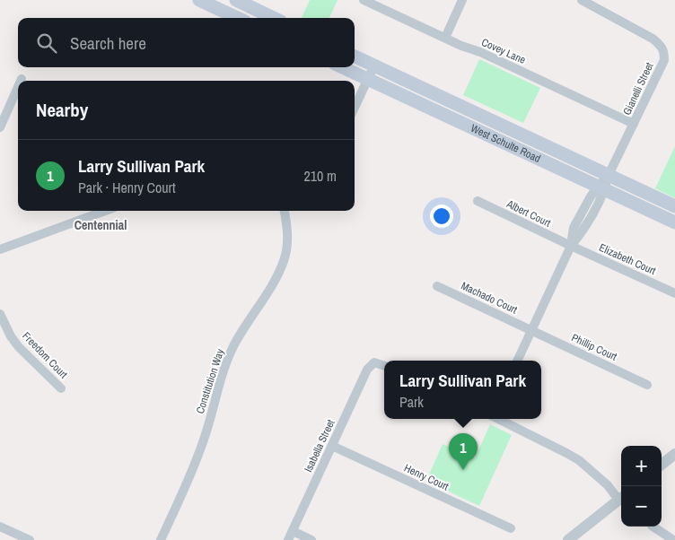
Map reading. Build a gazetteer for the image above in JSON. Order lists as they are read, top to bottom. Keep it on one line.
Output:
{"streets":{"main road":["West Schulte Road"],"street":["Covey Lane","Gianelli Street","Albert Court","Elizabeth Court","Machado Court","Phillip Court","Freedom Court","Constitution Way","Isabella Street","Henry Court"]},"crossings":[["Covey Lane","Gianelli Street"],["Gianelli Street","West Schulte Road"],["Gianelli Street","Albert Court"],["Gianelli Street","Elizabeth Court"],["Gianelli Street","Machado Court"],["Gianelli Street","Phillip Court"],["Albert Court","Elizabeth Court"],["Machado Court","Phillip Court"],["Isabella Street","Henry Court"]],"districts":["Centennial"],"page":{"search":"Search here","heading":"Nearby","list":[{"mark":"1","name":"Larry Sullivan Park","note":"Park · Henry Court","value":"210 m"}],"popup":["Larry Sullivan Park","Park"],"pins":"1","map_buttons":["+","−"]}}
